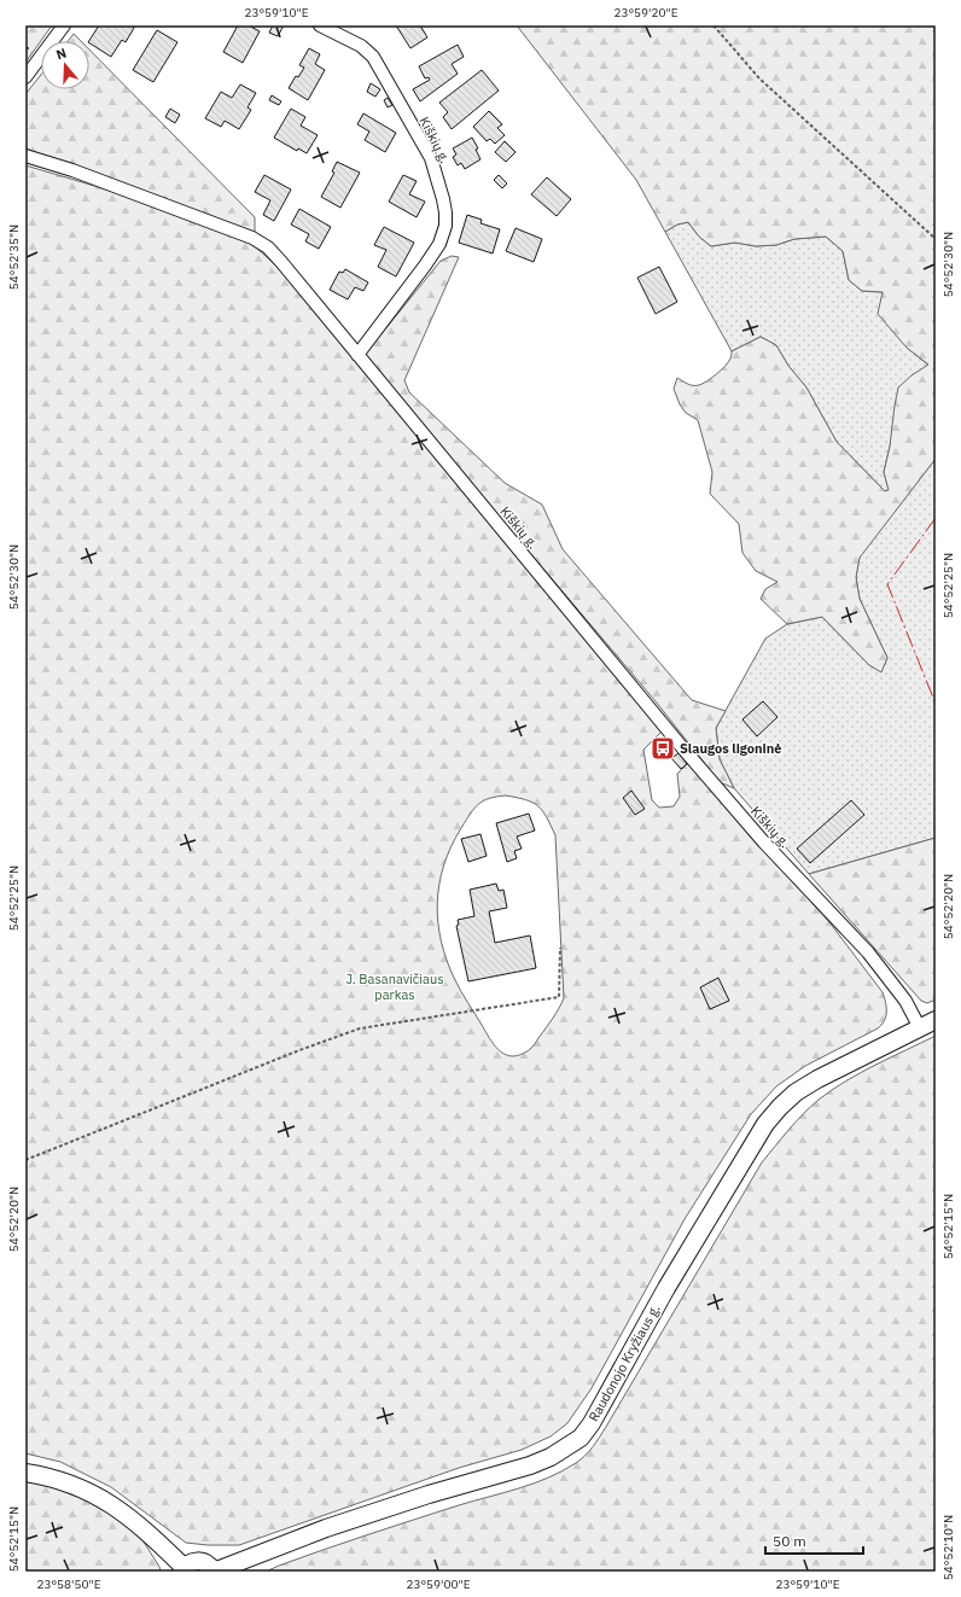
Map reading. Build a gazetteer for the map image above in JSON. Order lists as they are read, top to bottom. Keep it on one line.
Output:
{"streets":{"main road":["Raudonojo Kryžiaus g."],"street":["Kiškių g."]},"crossings":[["Kiškių g.","Raudonojo Kryžiaus g."]],"parks":["J. Basanavičiaus parkas"],"places":{"bus stop":["Slaugos ligoninė"]},"scale_bar":"50 m","north":"top","coordinates":["23°59'10\"E","23°59'20\"E","54°52'35\"N","54°52'30\"N","54°52'25\"N","54°52'20\"N","54°52'15\"N","54°52'10\"N","23°58'50\"E","23°59'00\"E"]}
